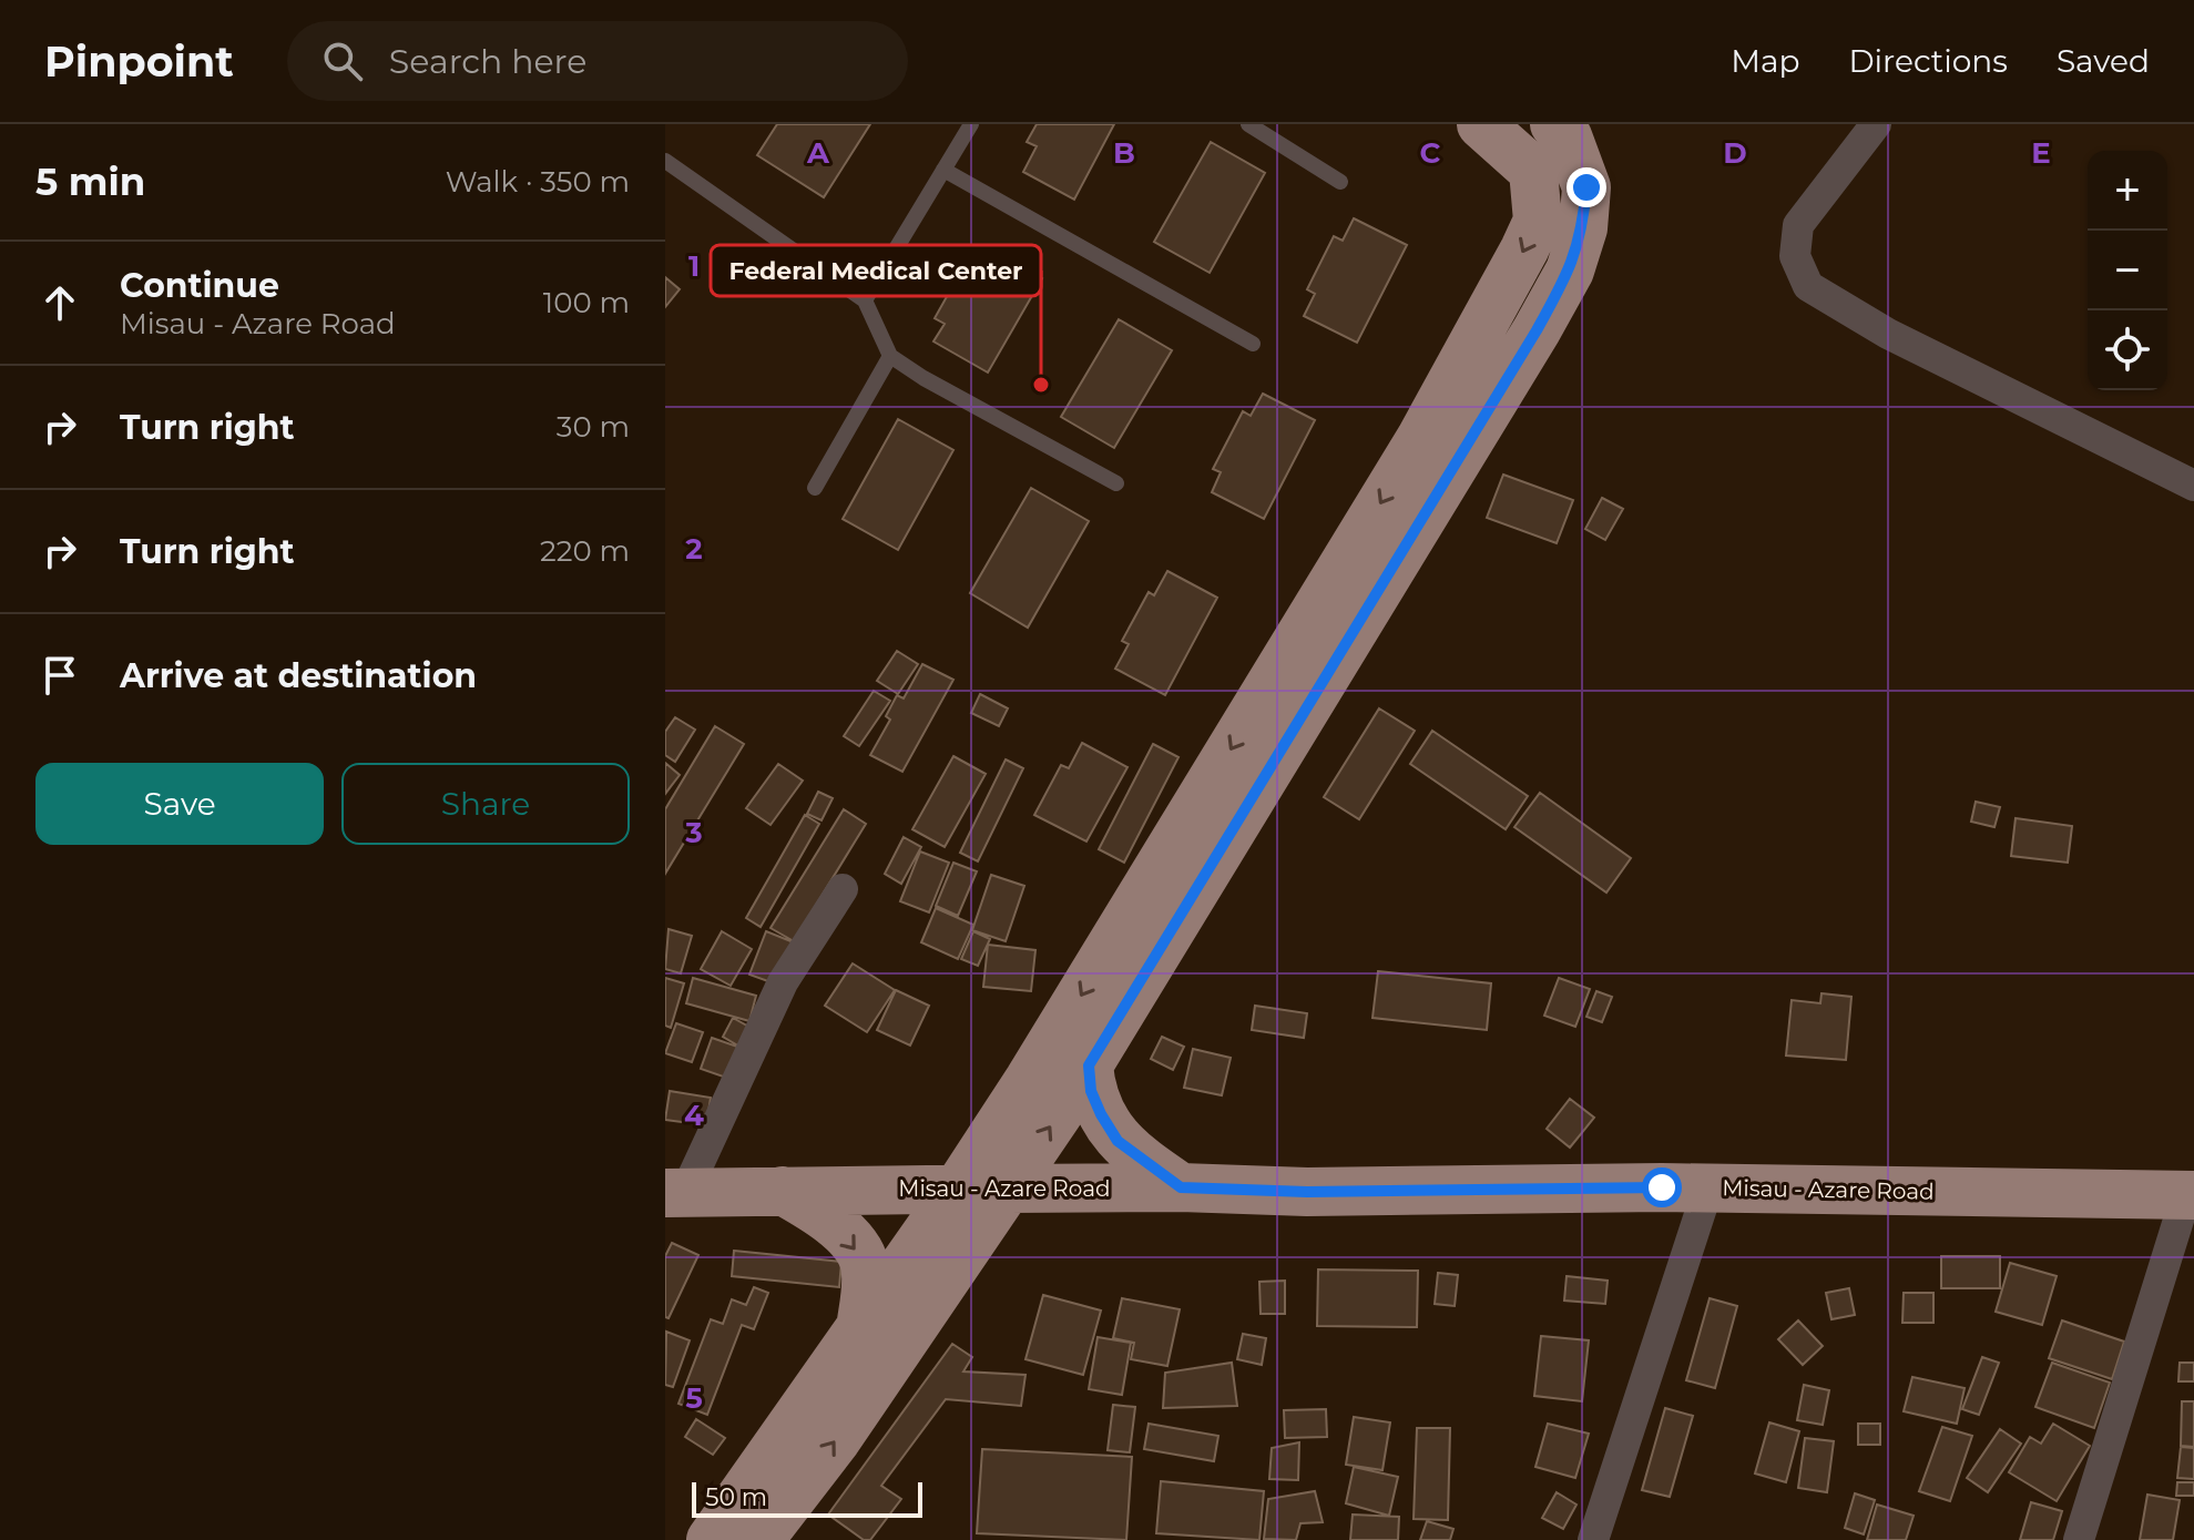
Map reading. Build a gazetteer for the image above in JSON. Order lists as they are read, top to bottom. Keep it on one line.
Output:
{"streets":{"main road":["Misau - Azare Road"]},"places":["Federal Medical Center"],"scale_bar":"50 m","page":{"header":"Pinpoint","search":"Search here","nav":["Map","Directions","Saved"],"heading":["5 min","Walk · 350 m"],"map_buttons":["+","−"],"list":[["Continue","Misau - Azare Road","100 m"],["Turn right","30 m"],["Turn right","220 m"],"Arrive at destination"],"buttons":["Save","Share"],"scale":"50 m"},"grid":{"columns":["A","B","C","D","E"],"rows":["1","2","3","4","5"]}}
